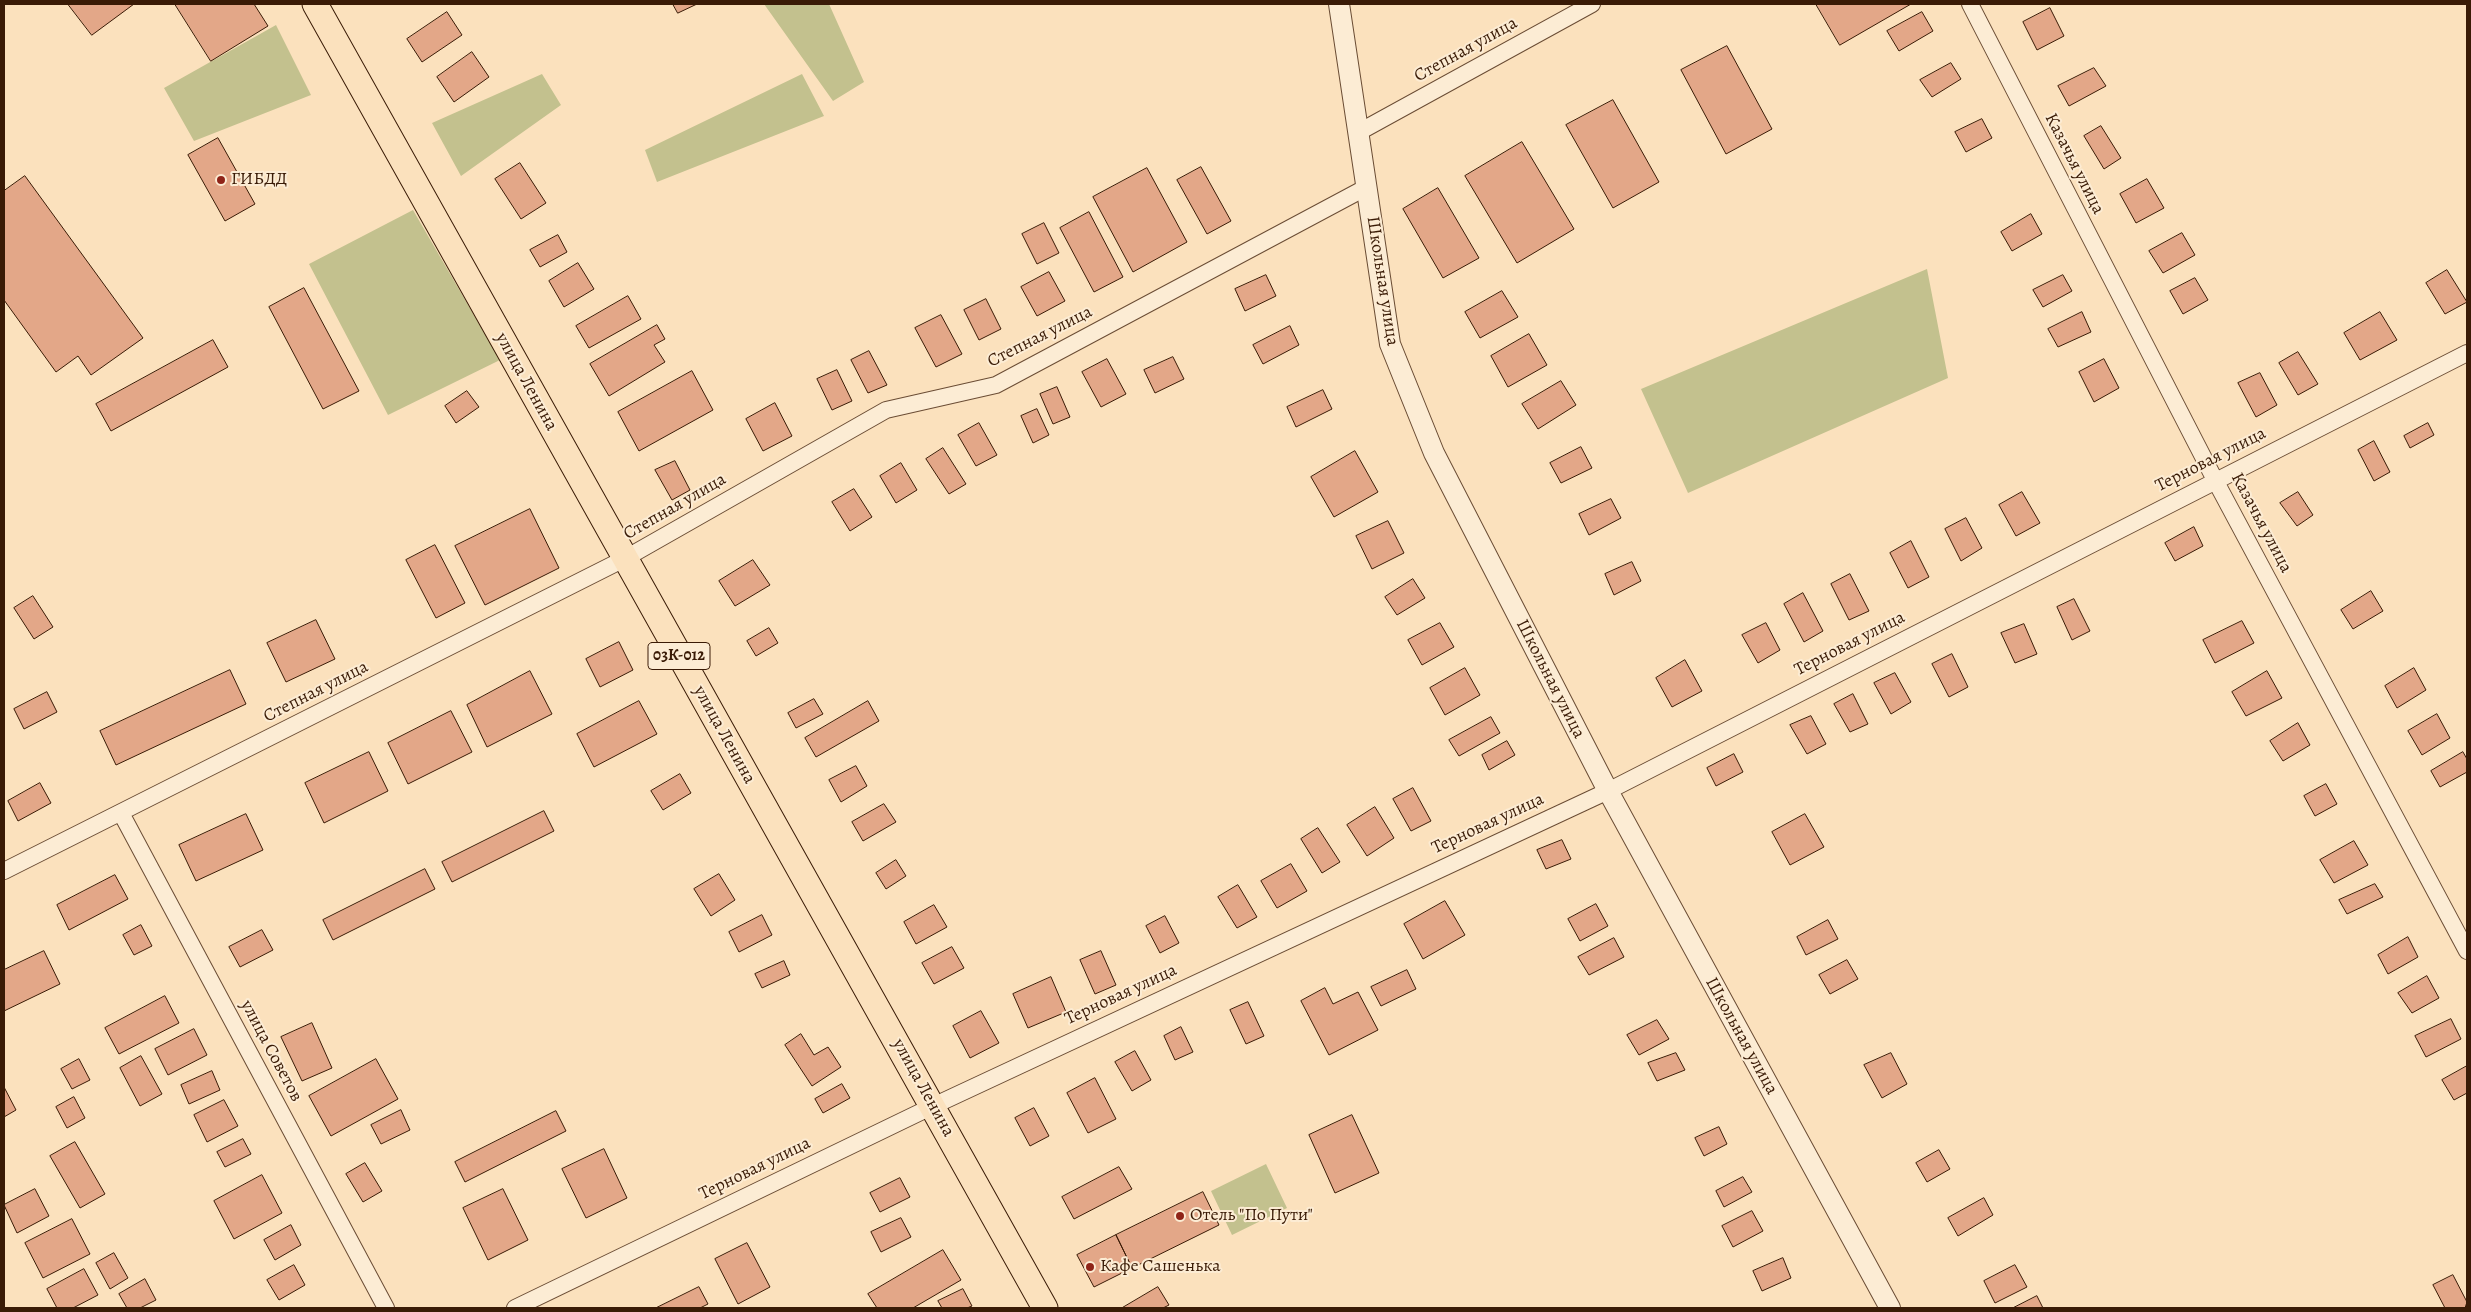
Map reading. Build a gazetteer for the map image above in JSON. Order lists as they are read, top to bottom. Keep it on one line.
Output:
{"streets":{"main road":["улица Ленина","03К-012"],"street":["Степная улица","Казачья улица","Школьная улица","Терновая улица","улица Советов"]},"crossings":[["Степная улица","Школьная улица"],["Степная улица","улица Ленина"],["Степная улица","улица Советов"],["Казачья улица","Терновая улица"],["Школьная улица","Терновая улица"],["улица Ленина","Терновая улица"]],"places":["ГИБДД","Отель \"По Пути\"","Кафе Сашенька"]}
